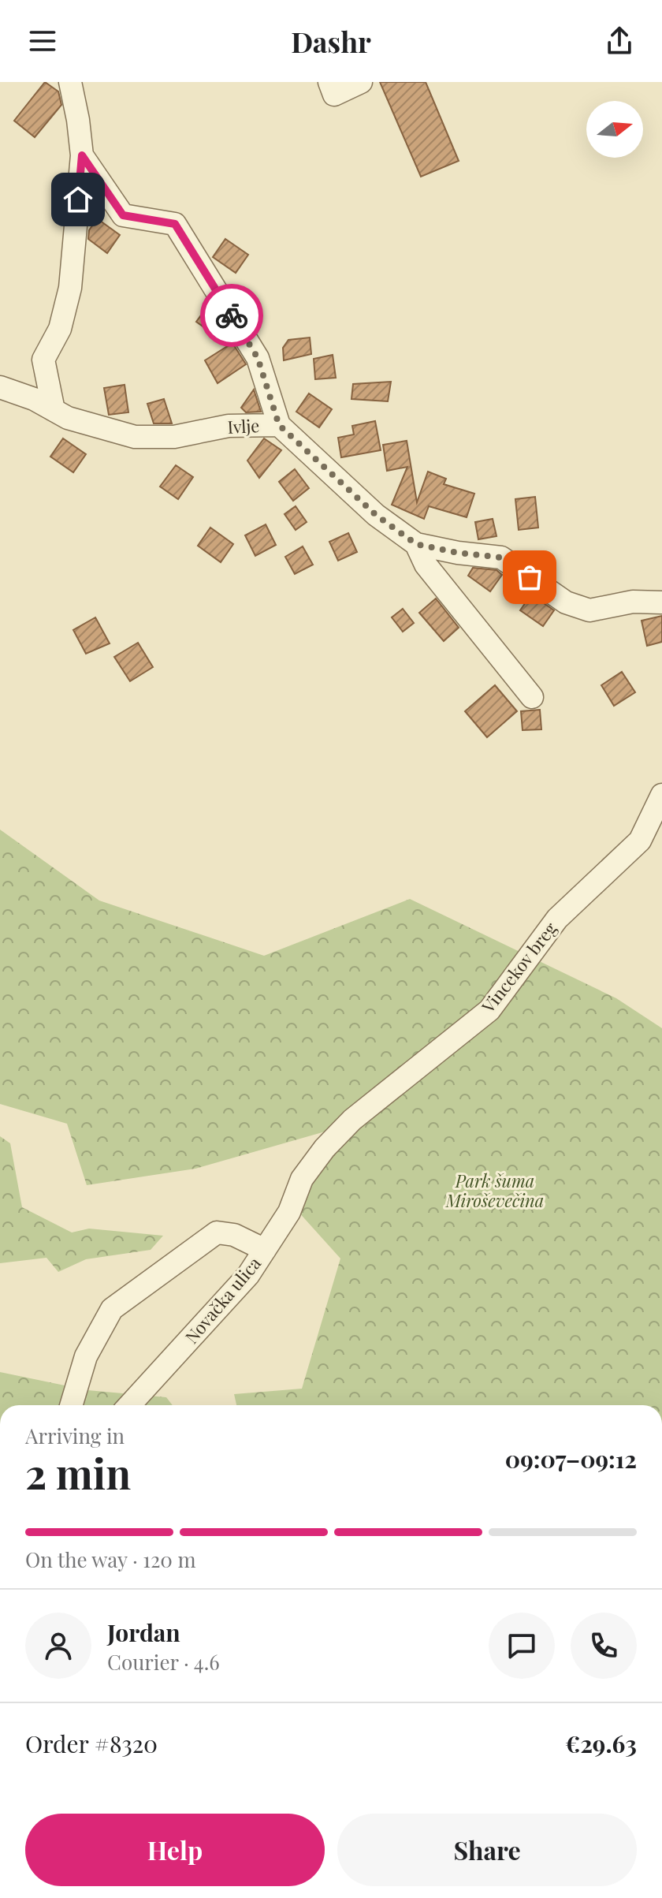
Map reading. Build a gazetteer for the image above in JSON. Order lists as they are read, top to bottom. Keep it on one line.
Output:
{"streets":{"street":["Ivlje","Vincekov breg","Novačka ulica"]},"crossings":[["Vincekov breg","Novačka ulica"]],"parks":["Park šuma Miroševečina"],"north":"right","page":{"header":"Dashr","heading":["2 min","Arriving in","09:07–09:12"],"panel":["Jordan","Courier · 4.6","Order #8320","€29.63"],"bar":"On the way · 120 m","buttons":["Help","Share"]}}
